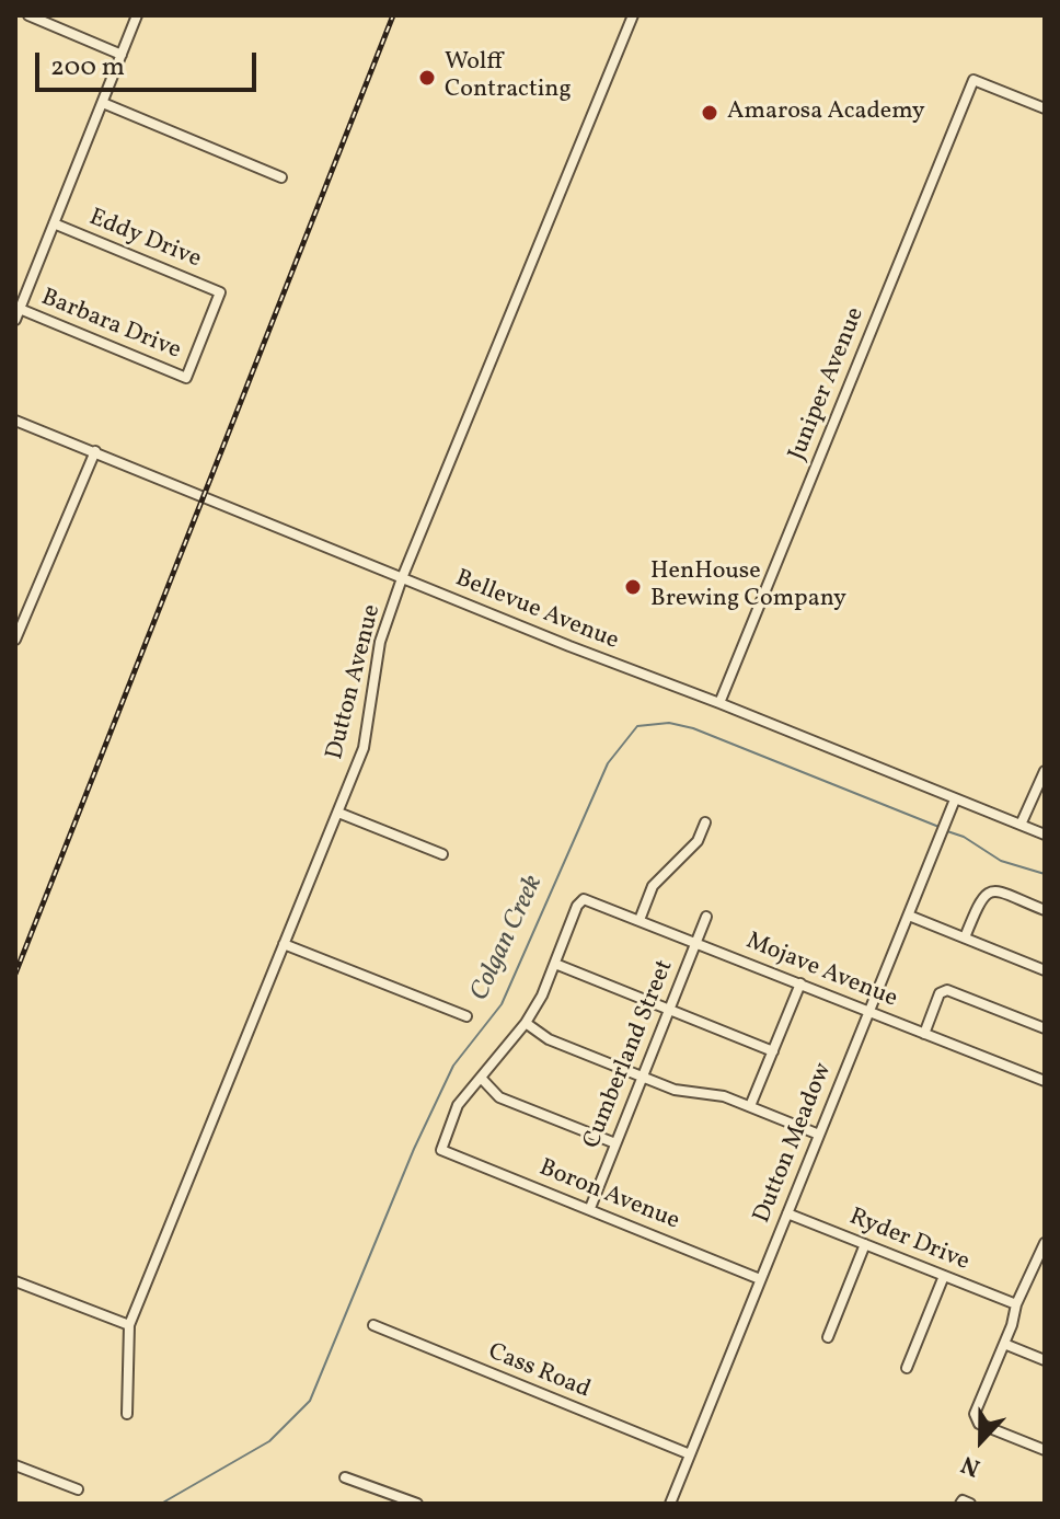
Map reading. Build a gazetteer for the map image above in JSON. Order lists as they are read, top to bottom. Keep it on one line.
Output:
{"streets":{"street":["Eddy Drive","Barbara Drive","Juniper Avenue","Bellevue Avenue","Dutton Avenue","Mojave Avenue","Cumberland Street","Dutton Meadow","Boron Avenue","Ryder Drive","Cass Road"]},"crossings":[["Eddy Drive","Barbara Drive"],["Juniper Avenue","Bellevue Avenue"],["Bellevue Avenue","Dutton Avenue"],["Bellevue Avenue","Dutton Meadow"],["Mojave Avenue","Cumberland Street"],["Mojave Avenue","Dutton Meadow"],["Cumberland Street","Boron Avenue"],["Dutton Meadow","Boron Avenue"],["Dutton Meadow","Ryder Drive"],["Dutton Meadow","Cass Road"]],"water":["Colgan Creek"],"places":["Wolff Contracting","Amarosa Academy","HenHouse Brewing Company"],"scale_bar":"200 m","north":"bottom"}
